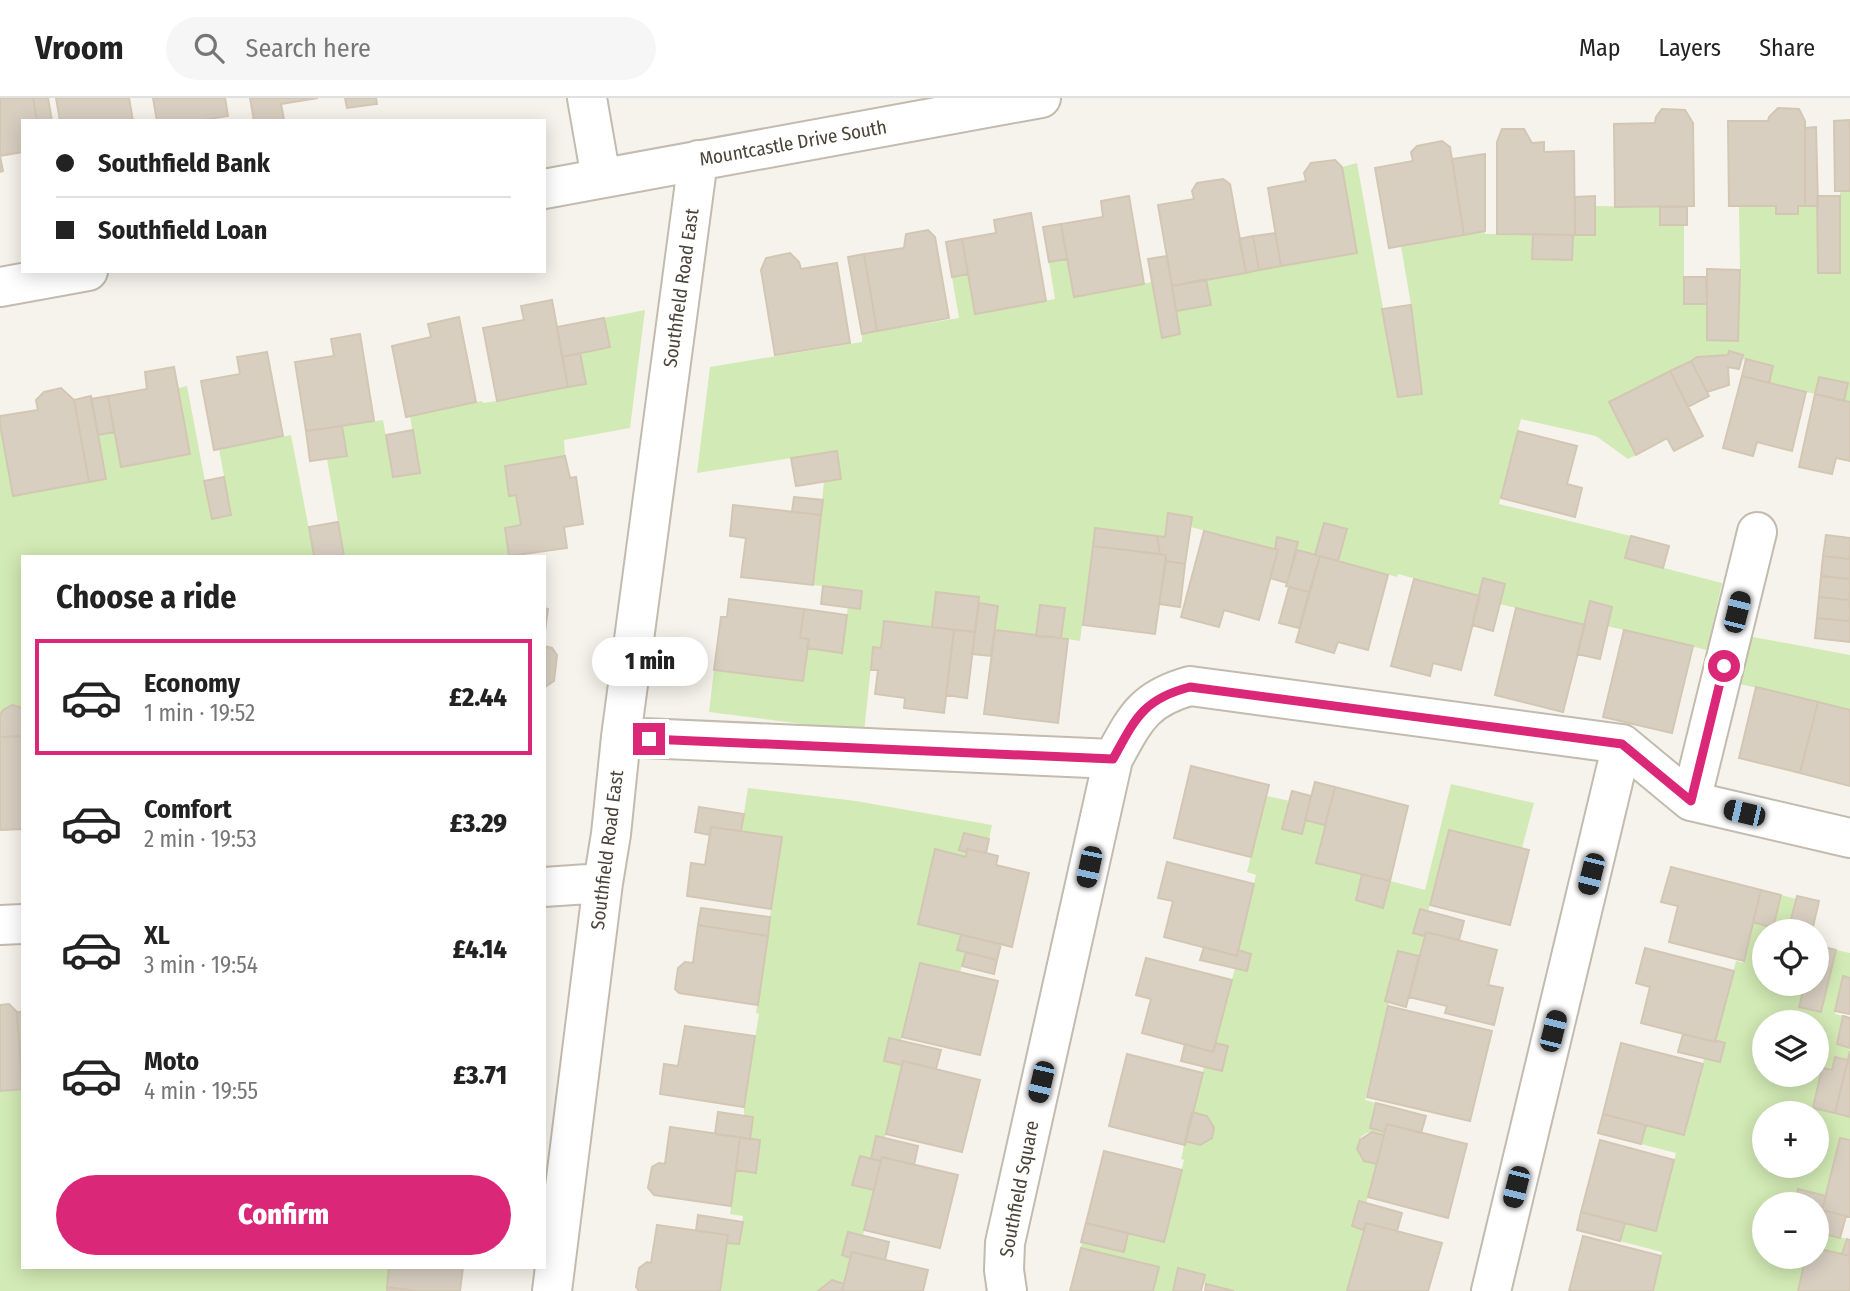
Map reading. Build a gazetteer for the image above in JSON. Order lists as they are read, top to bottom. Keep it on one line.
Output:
{"streets":{"street":["Mountcastle Drive South","Southfield Road East","Southfield Square"]},"crossings":[["Mountcastle Drive South","Southfield Road East"]],"page":{"header":"Vroom","search":"Search here","nav":["Map","Layers","Share"],"banner":["Southfield Bank","Southfield Loan"],"heading":"Choose a ride","bubble":"1 min","list":[{"name":"Economy","note":"1 min · 19:52","value":"£2.44"},{"name":"Comfort","note":"2 min · 19:53","value":"£3.29"},{"name":"XL","note":"3 min · 19:54","value":"£4.14"},{"name":"Moto","note":"4 min · 19:55","value":"£3.71"}],"map_buttons":["+","−"],"buttons":"Confirm"}}
